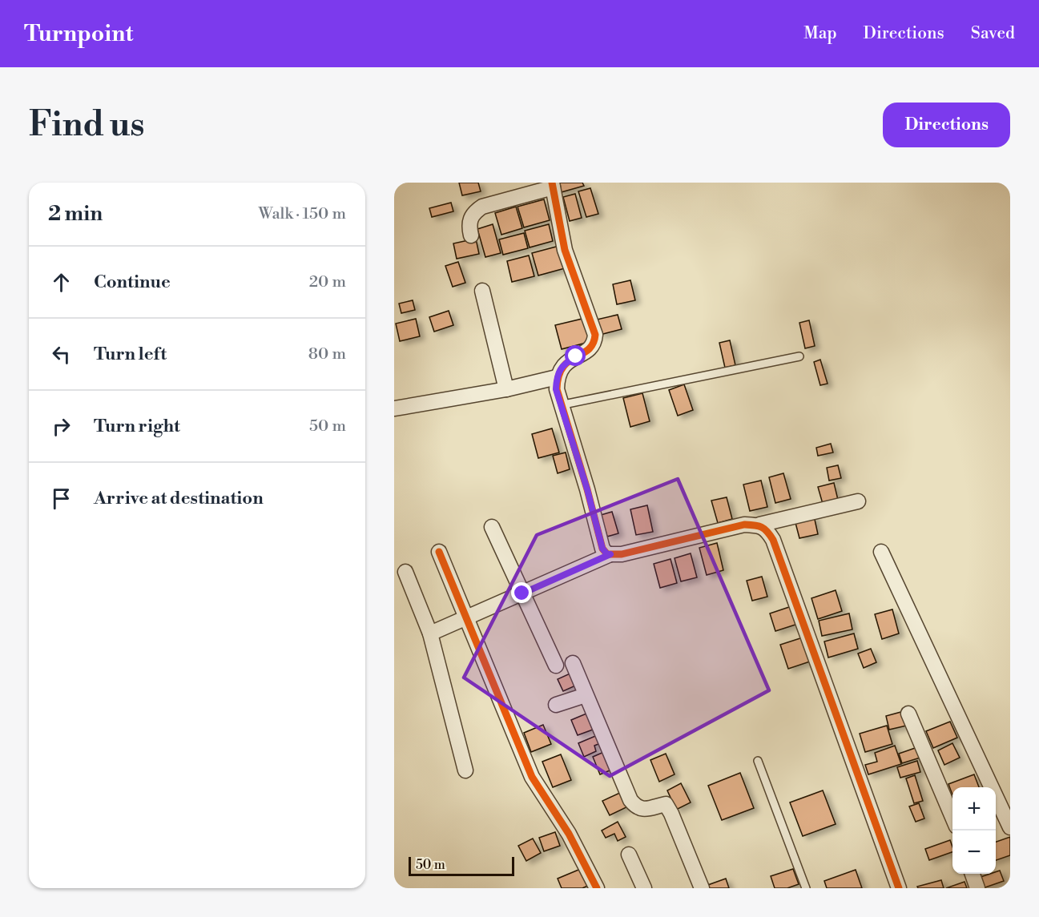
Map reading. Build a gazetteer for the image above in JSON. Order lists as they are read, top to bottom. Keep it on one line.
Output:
{"scale_bar":"50 m","page":{"header":"Turnpoint","nav":["Map","Directions","Saved"],"buttons":"Directions","title":"Find us","heading":["2 min","Walk · 150 m"],"list":[["Continue","20 m"],["Turn left","80 m"],["Turn right","50 m"],"Arrive at destination"],"map_buttons":["+","−"],"scale":"50 m"}}
